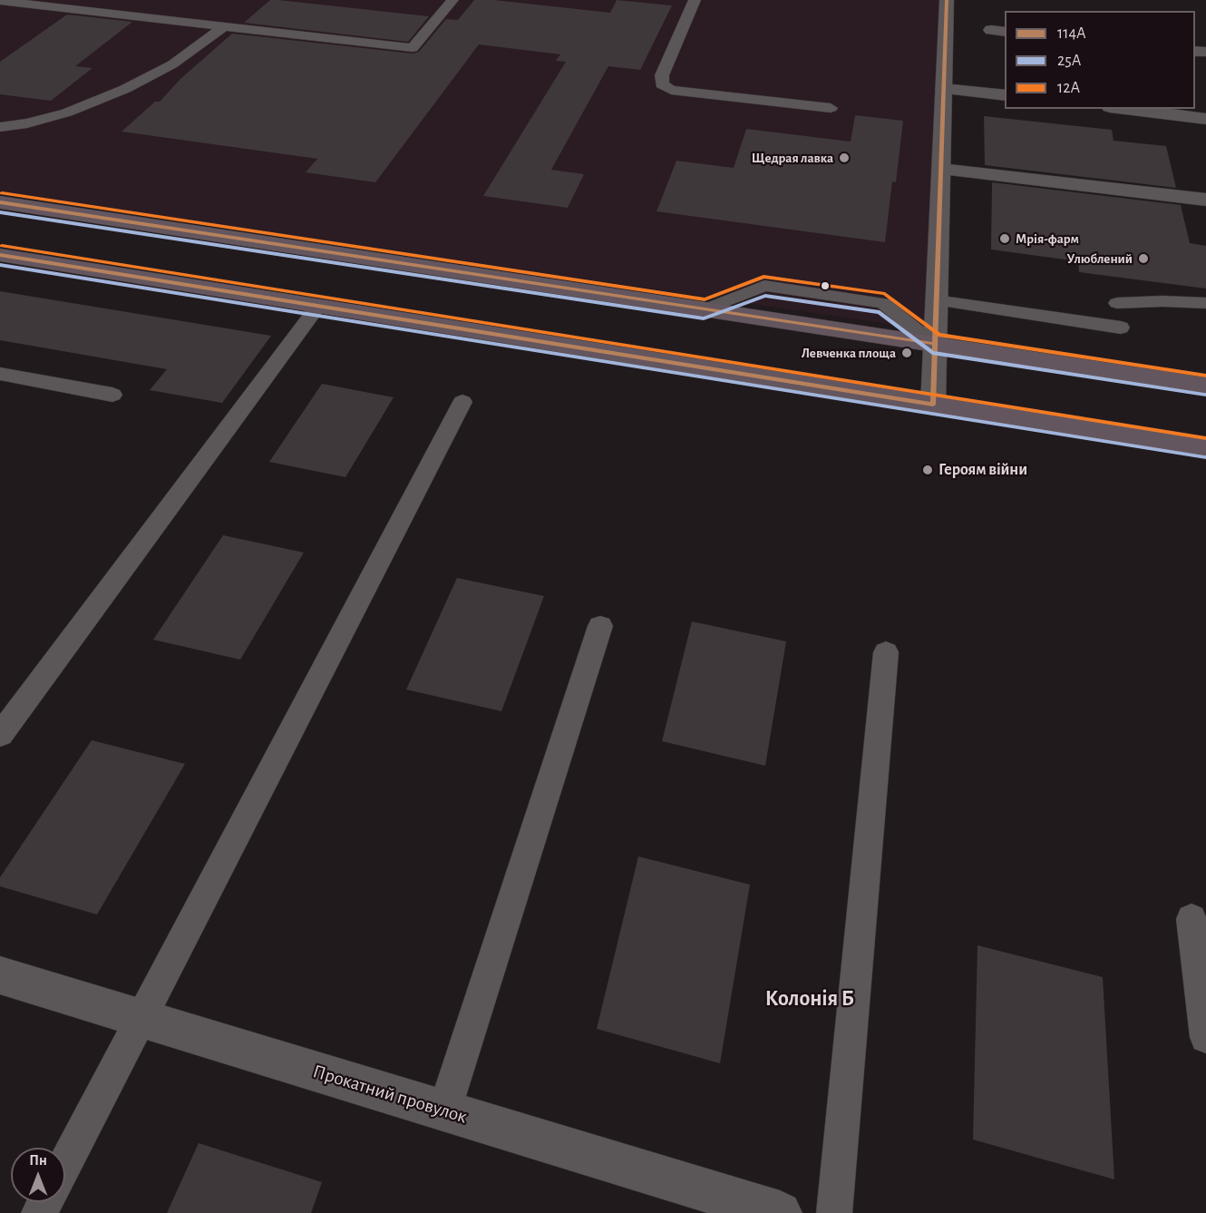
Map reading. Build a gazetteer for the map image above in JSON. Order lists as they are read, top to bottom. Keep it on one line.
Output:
{"streets":{"street":["Прокатний провулок"]},"districts":["Колонія Б"],"places":["Щедрая лавка","Мрія-фарм","Улюблений","Левченка площа","Героям війни"],"lines":["transit line 114А","transit line 12А","transit line 25А"],"legend":["114А","25А","12А"],"north":"top"}
